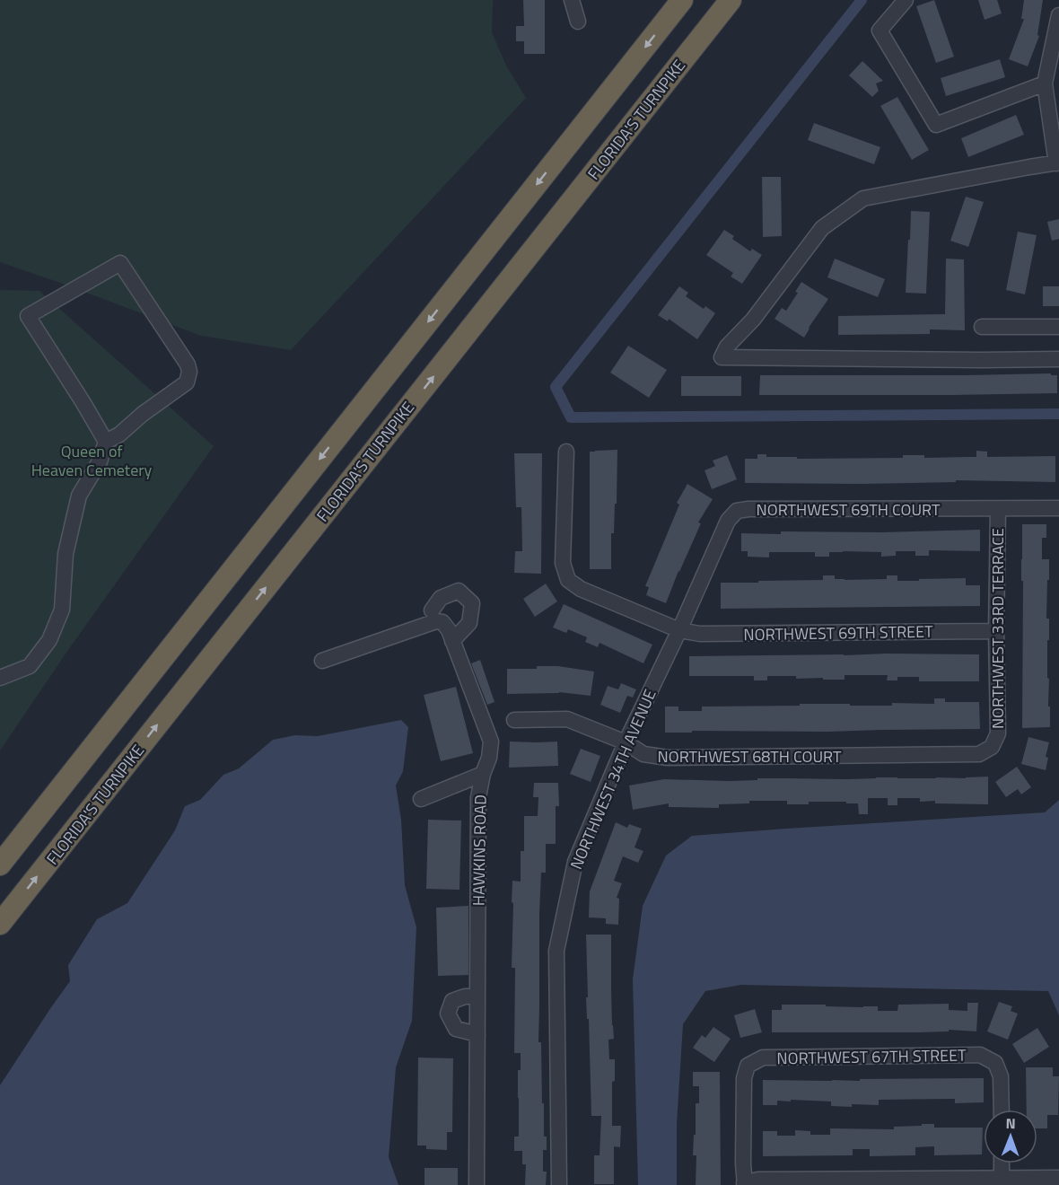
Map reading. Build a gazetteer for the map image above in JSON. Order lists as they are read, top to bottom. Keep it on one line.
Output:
{"streets":{"highway":["FLORIDA'S TURNPIKE"],"street":["NORTHWEST 69TH COURT","NORTHWEST 33RD TERRACE","NORTHWEST 69TH STREET","NORTHWEST 68TH COURT","NORTHWEST 34TH AVENUE","HAWKINS ROAD","NORTHWEST 67TH STREET"]},"crossings":[["NORTHWEST 69TH COURT","NORTHWEST 33RD TERRACE"],["NORTHWEST 69TH COURT","NORTHWEST 69TH STREET"],["NORTHWEST 69TH COURT","NORTHWEST 34TH AVENUE"],["NORTHWEST 33RD TERRACE","NORTHWEST 69TH STREET"],["NORTHWEST 33RD TERRACE","NORTHWEST 68TH COURT"],["NORTHWEST 69TH STREET","NORTHWEST 34TH AVENUE"],["NORTHWEST 68TH COURT","NORTHWEST 34TH AVENUE"]],"parks":["Queen of Heaven Cemetery"],"north":"top"}
